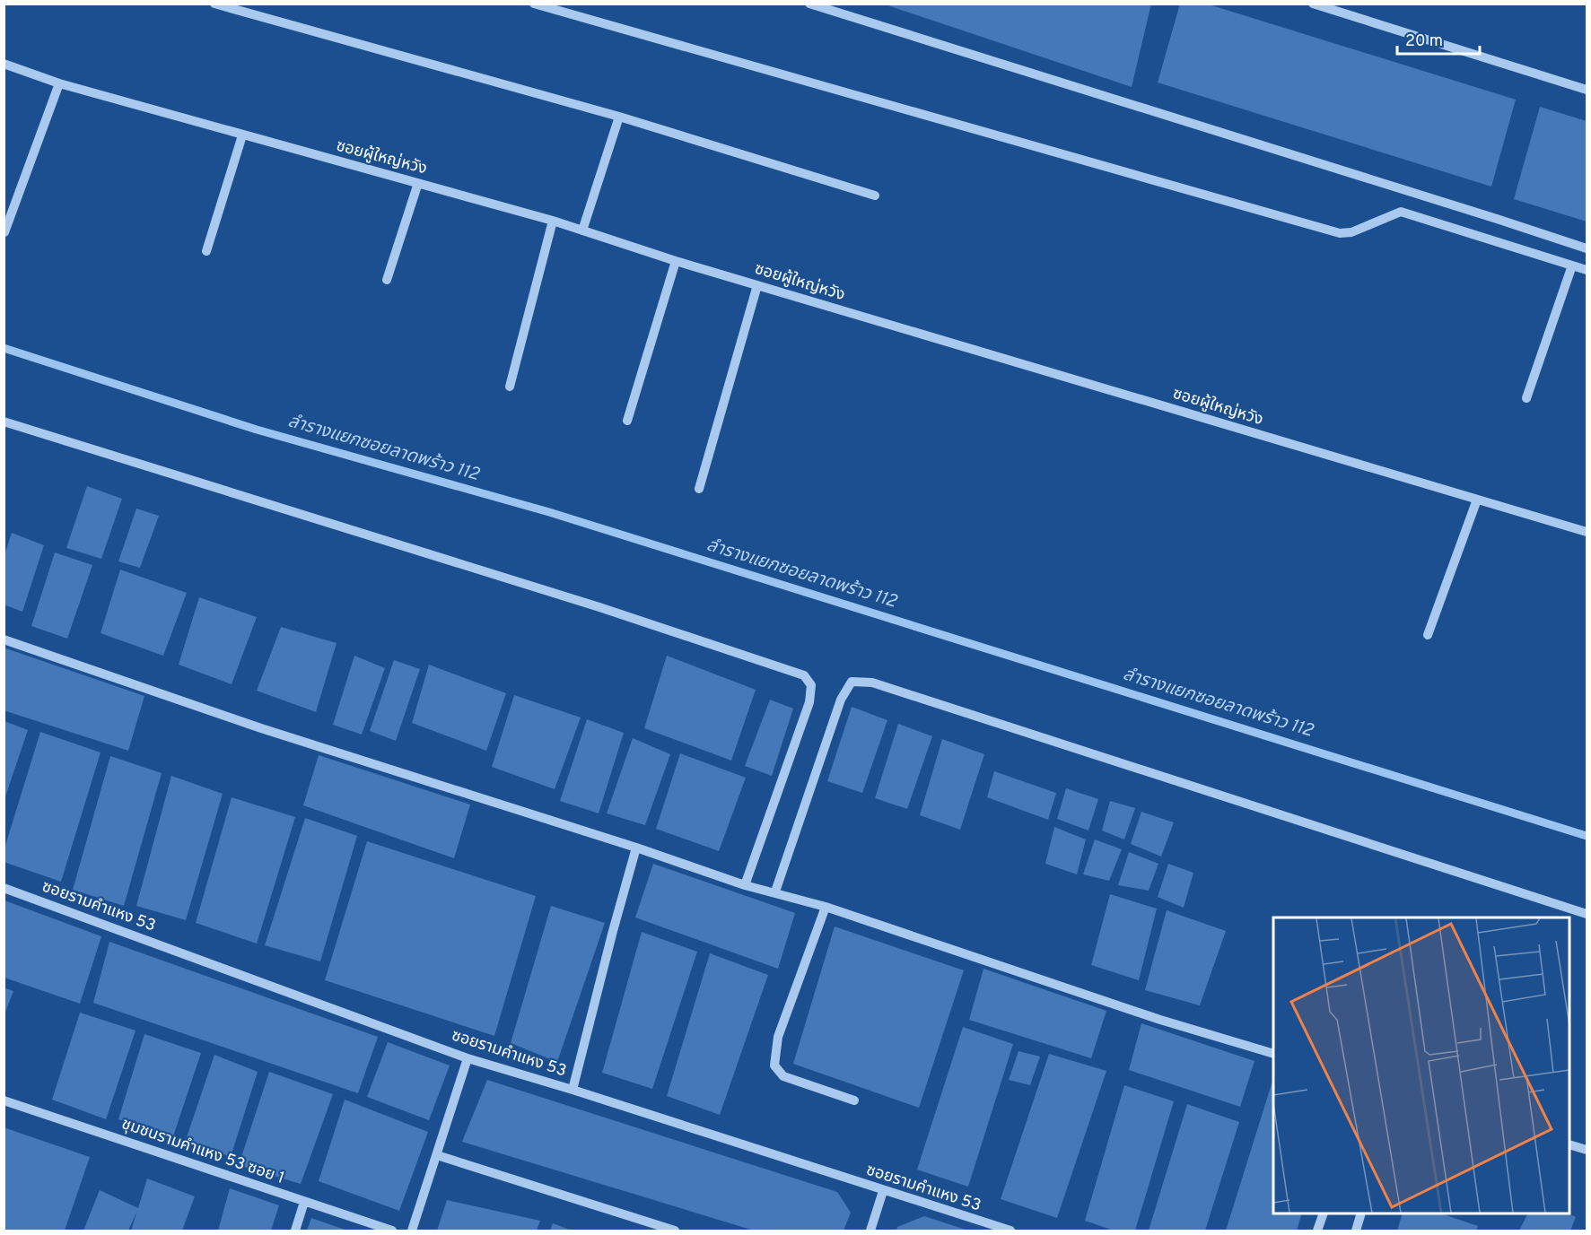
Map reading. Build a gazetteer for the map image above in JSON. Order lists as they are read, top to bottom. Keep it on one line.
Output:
{"streets":{"street":["ซอยผู้ใหญ่หวัง","ซอยรามคำแหง 53","ชุมชนรามคำแหง 53 ซอย 1"]},"water":["ลำรางแยกซอยลาดพร้าว 112"],"scale_bar":"20 m"}
